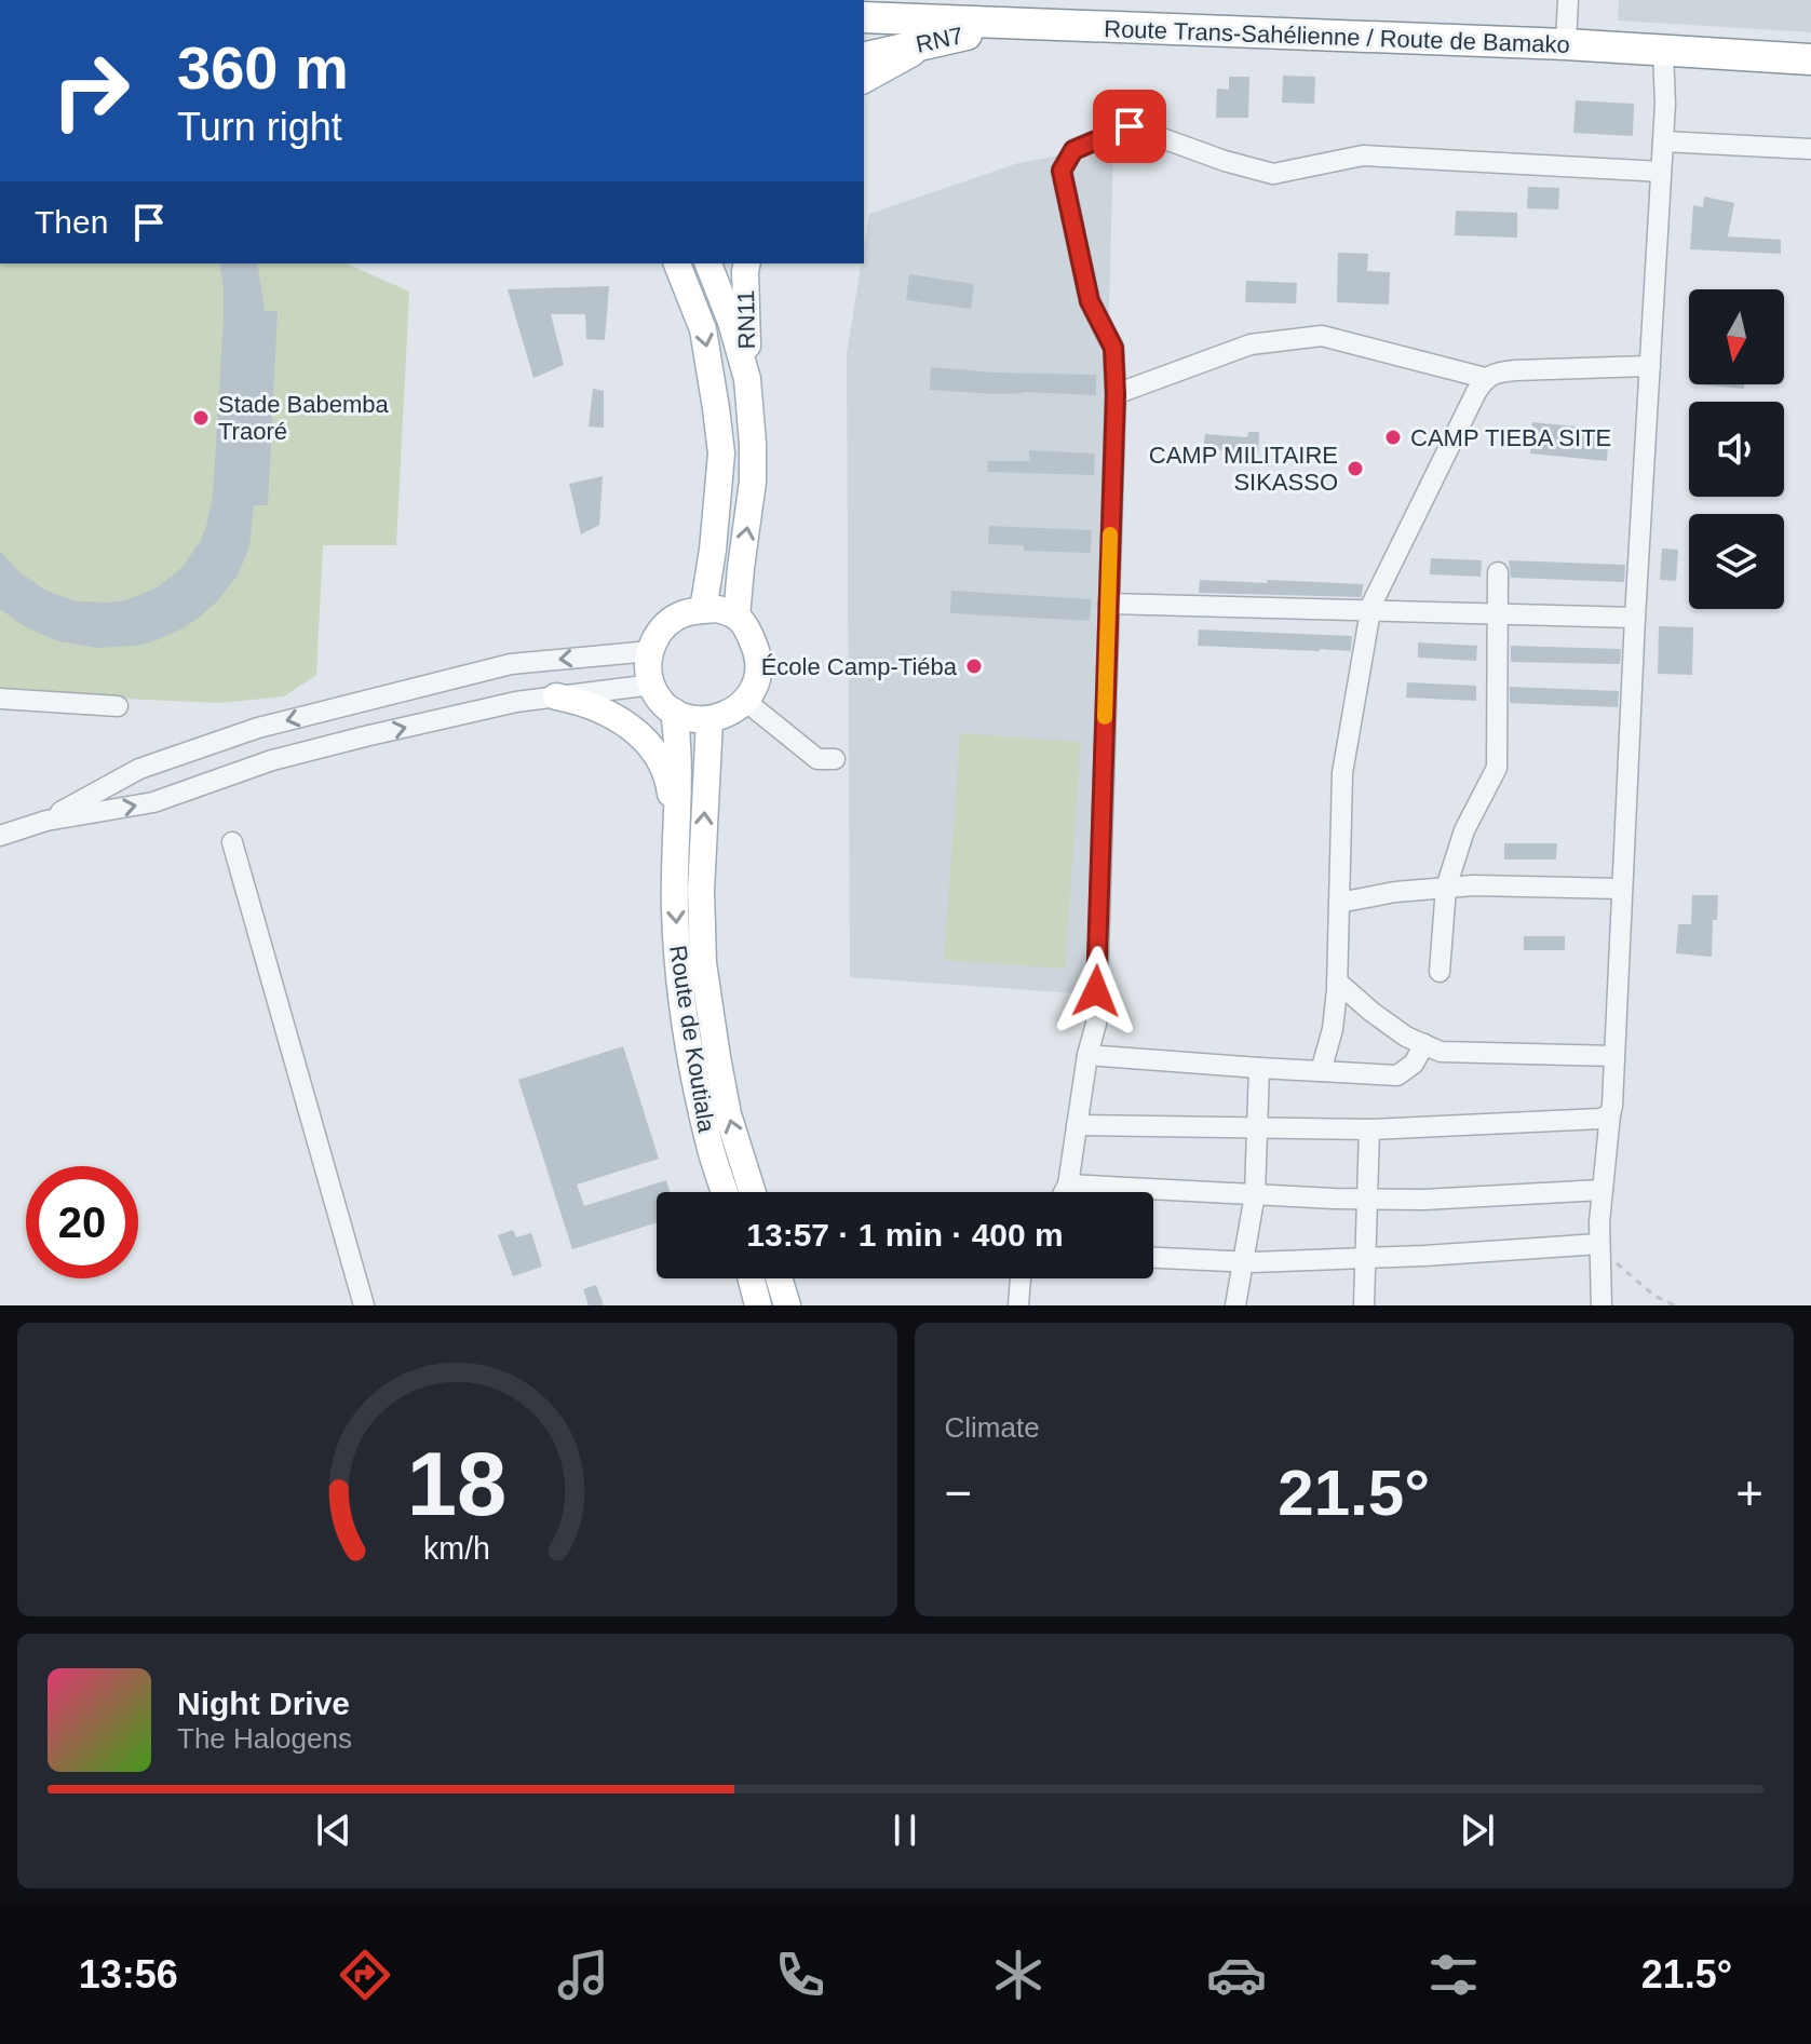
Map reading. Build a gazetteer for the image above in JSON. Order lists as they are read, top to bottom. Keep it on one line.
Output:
{"streets":{"highway":["Route Trans-Sahélienne / Route de Bamako","RN7"],"main road":["RN11","Route de Koutiala"]},"crossings":[["Route Trans-Sahélienne / Route de Bamako","RN7"],["RN11","Route de Koutiala"]],"places":["Stade Babemba Traoré","CAMP TIEBA SITE","CAMP MILITAIRE SIKASSO","École Camp-Tiéba"],"north":"bottom","page":{"turn":["360 m","Turn right"],"then":"Then","limit":"20","trip":"13:57 · 1 min · 400 m","tile":"Climate","heat":["−","21.5°","+"],"song":["Night Drive","The Halogens"],"tabs":["13:56","21.5°"],"gauge":["18","km/h"]}}
